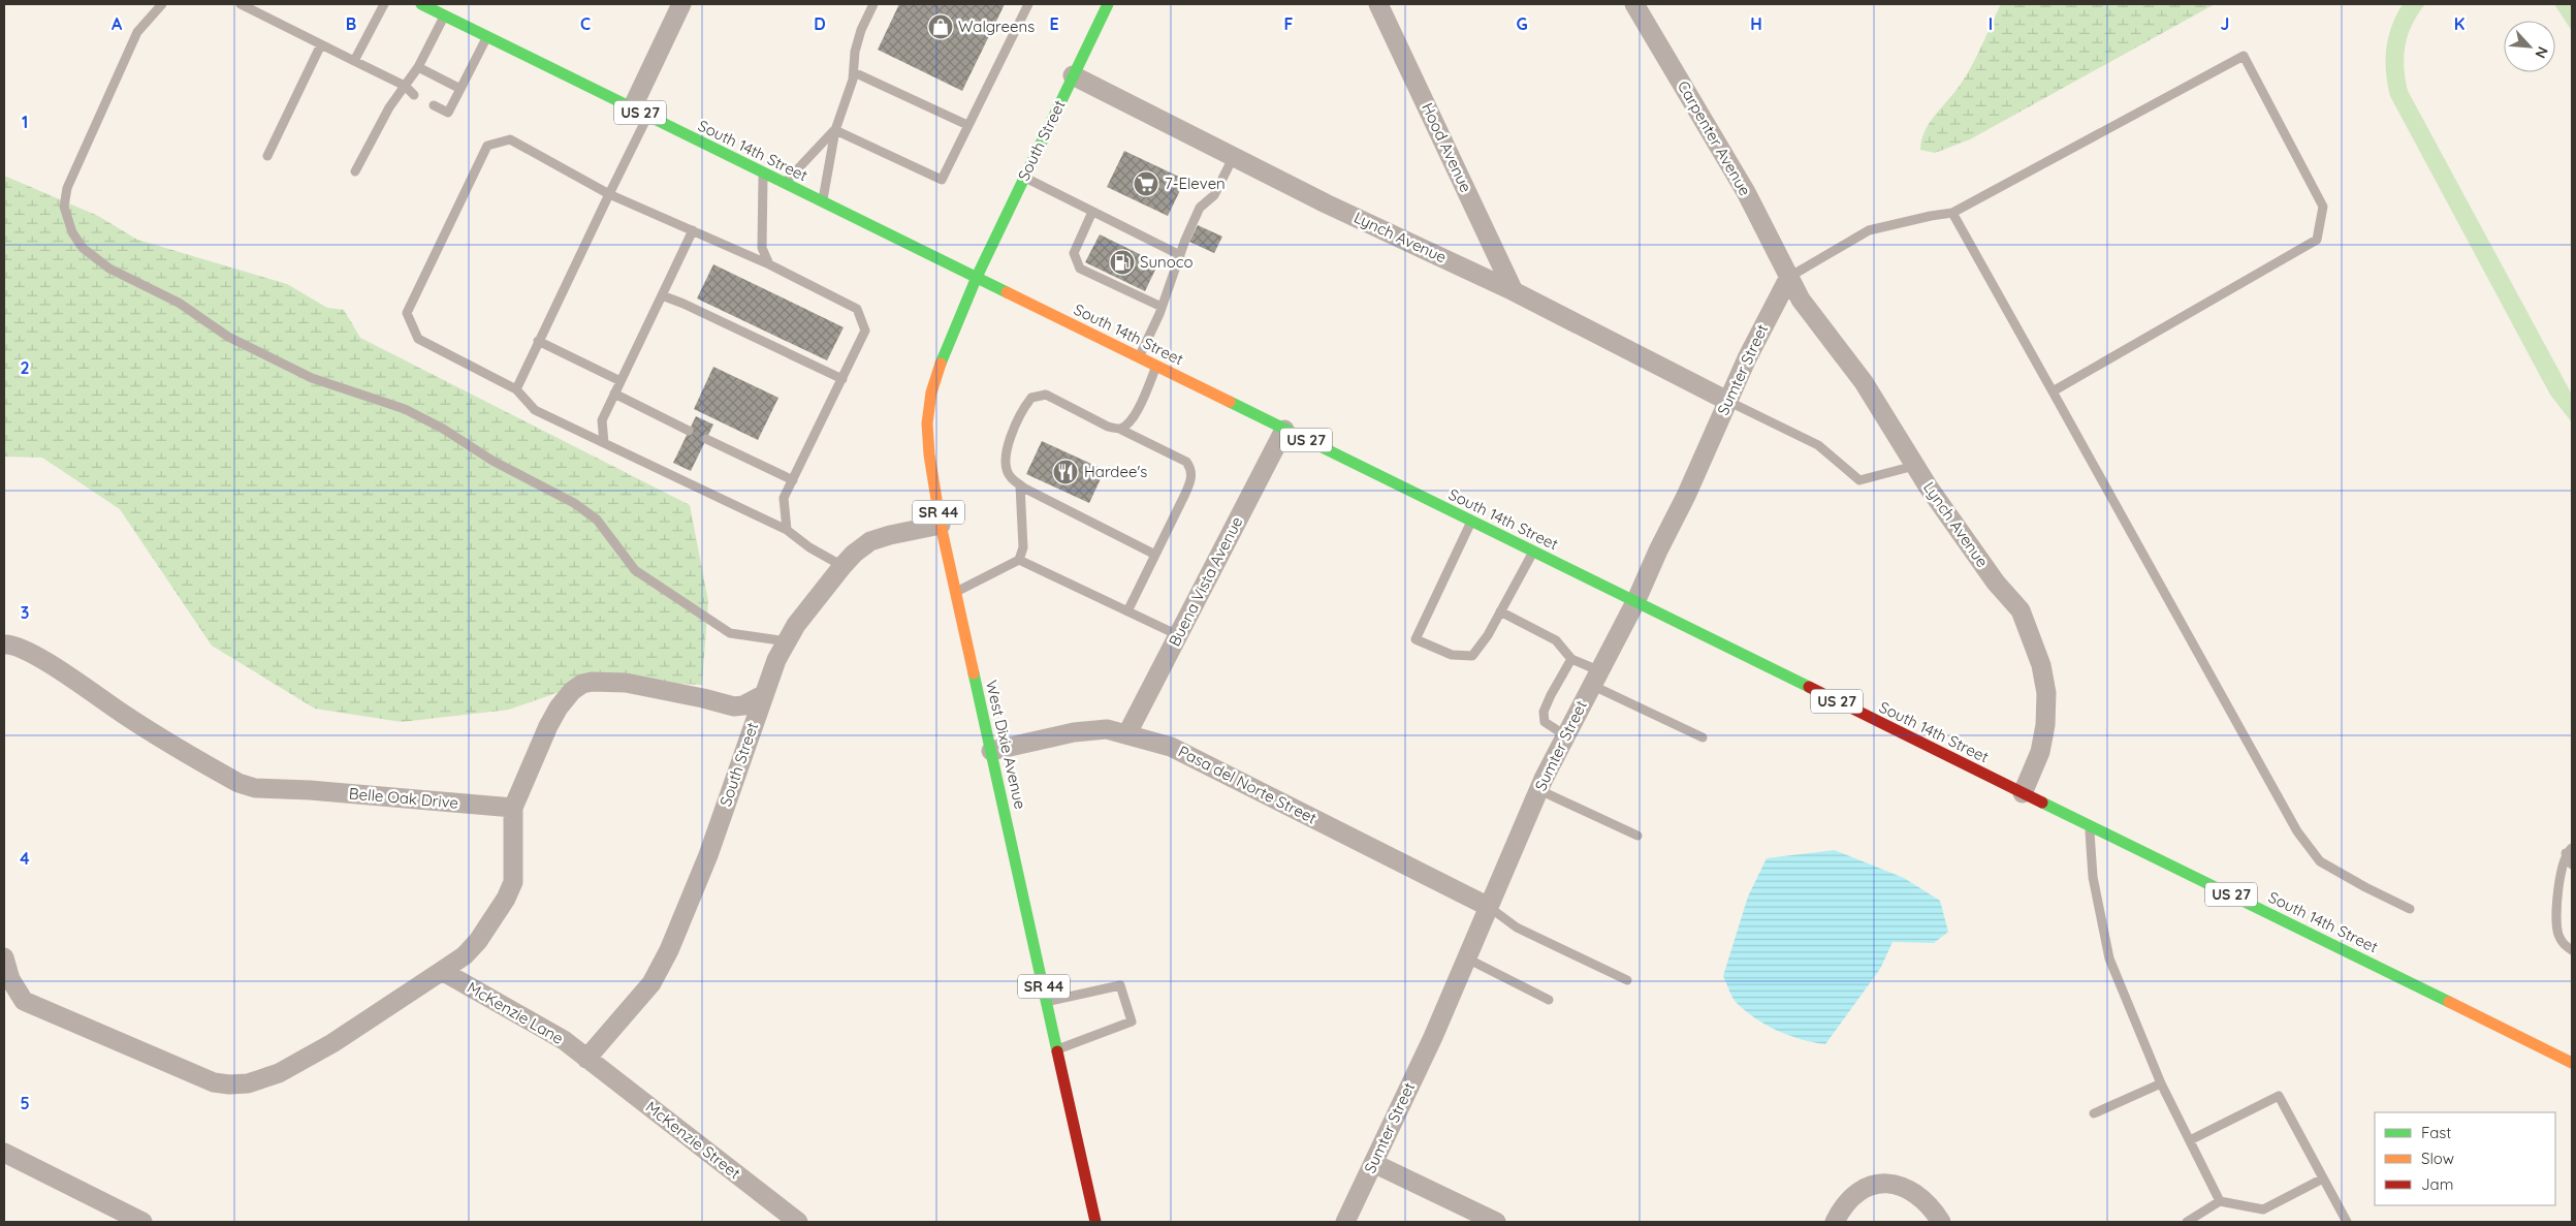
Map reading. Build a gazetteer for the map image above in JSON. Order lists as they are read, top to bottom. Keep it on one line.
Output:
{"streets":{"main road":["US 27","South Street","South 14th Street","SR 44","West Dixie Avenue"],"street":["Carpenter Avenue","Hood Avenue","Lynch Avenue","Sumter Street","Buena Vista Avenue","Pasa del Norte Street","Belle Oak Drive","McKenzie Lane","McKenzie Street"]},"crossings":[["Carpenter Avenue","Lynch Avenue"],["Carpenter Avenue","Sumter Street"],["South Street","South 14th Street"],["South Street","Lynch Avenue"],["South Street","West Dixie Avenue"],["South Street","McKenzie Lane"],["South Street","McKenzie Street"],["Hood Avenue","Lynch Avenue"],["South 14th Street","Lynch Avenue"],["South 14th Street","Sumter Street"],["South 14th Street","Buena Vista Avenue"],["South 14th Street","West Dixie Avenue"],["Lynch Avenue","Sumter Street"],["Sumter Street","Pasa del Norte Street"],["Buena Vista Avenue","Pasa del Norte Street"],["West Dixie Avenue","Pasa del Norte Street"],["McKenzie Lane","McKenzie Street"]],"places":{"shop":["Walgreens"],"supermarket":["7-Eleven"],"fuel station":["Sunoco"],"restaurant":["Hardee's"]},"legend":["Fast","Slow","Jam"],"north":"bottom right","grid":{"columns":["A","B","C","D","E","F","G","H","I","J","K"],"rows":["1","2","3","4","5"]}}
